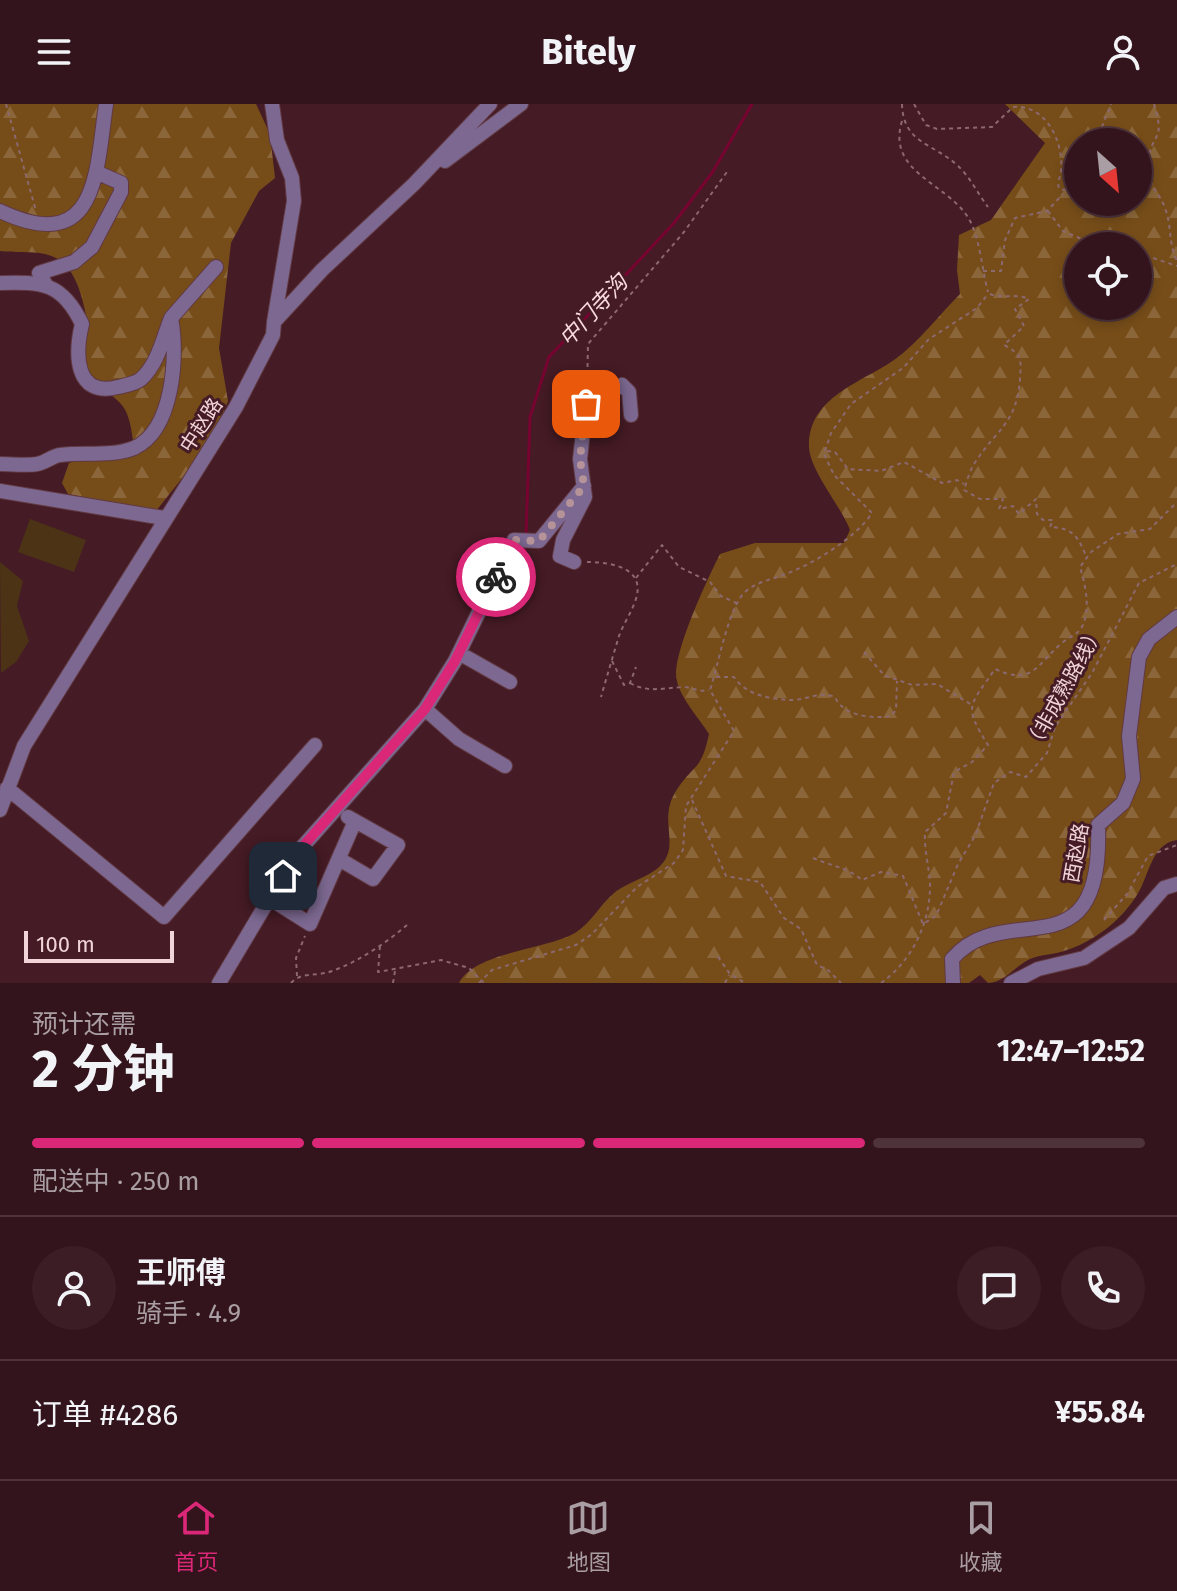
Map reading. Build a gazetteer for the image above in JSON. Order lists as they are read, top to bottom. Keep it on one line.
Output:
{"streets":{"street":["中赵路","西赵路"],"path":["（非成熟路线）"]},"water":["中门寺沟"],"scale_bar":"100 m","north":"bottom right","page":{"header":"Bitely","scale":"100 m","heading":["2 分钟","预计还需","12:47–12:52"],"panel":["王师傅","骑手 · 4.9","订单 #4286","¥55.84"],"bar":"配送中 · 250 m","tabs":["首页","地图","收藏"]}}
